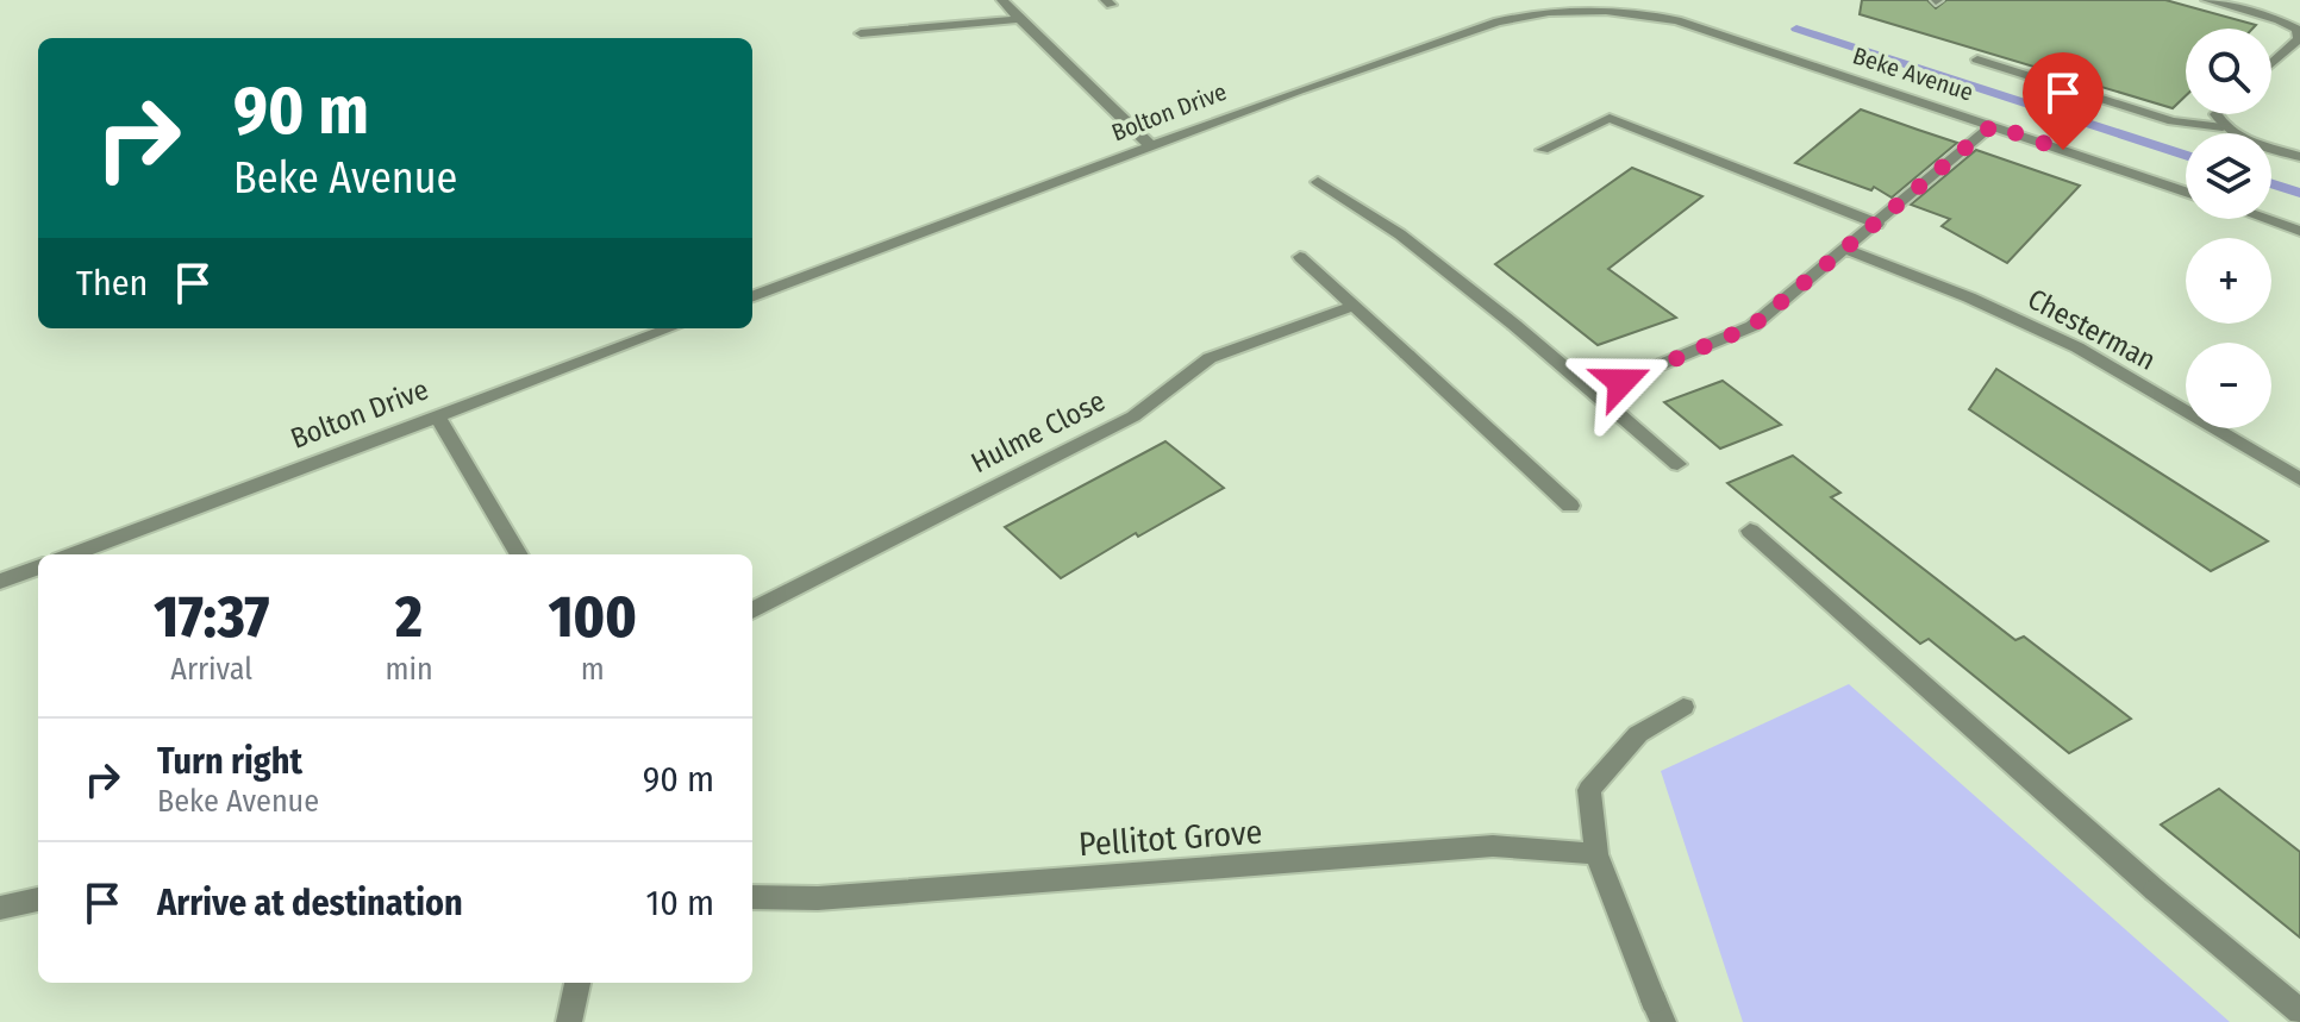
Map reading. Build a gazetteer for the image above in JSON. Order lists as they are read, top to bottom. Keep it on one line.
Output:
{"streets":{"street":["Beke Avenue","Bolton Drive","Chesterman","Hulme Close","Pellitot Grove"]},"crossings":[["Beke Avenue","Bolton Drive"]],"page":{"map_buttons":["+","−"],"turn":["90 m","Beke Avenue"],"then":"Then","eta":["17:37","Arrival","2","min","100","m"],"list":[{"name":"Turn right","note":"Beke Avenue","value":"90 m"},{"name":"Arrive at destination","value":"10 m"}]}}
